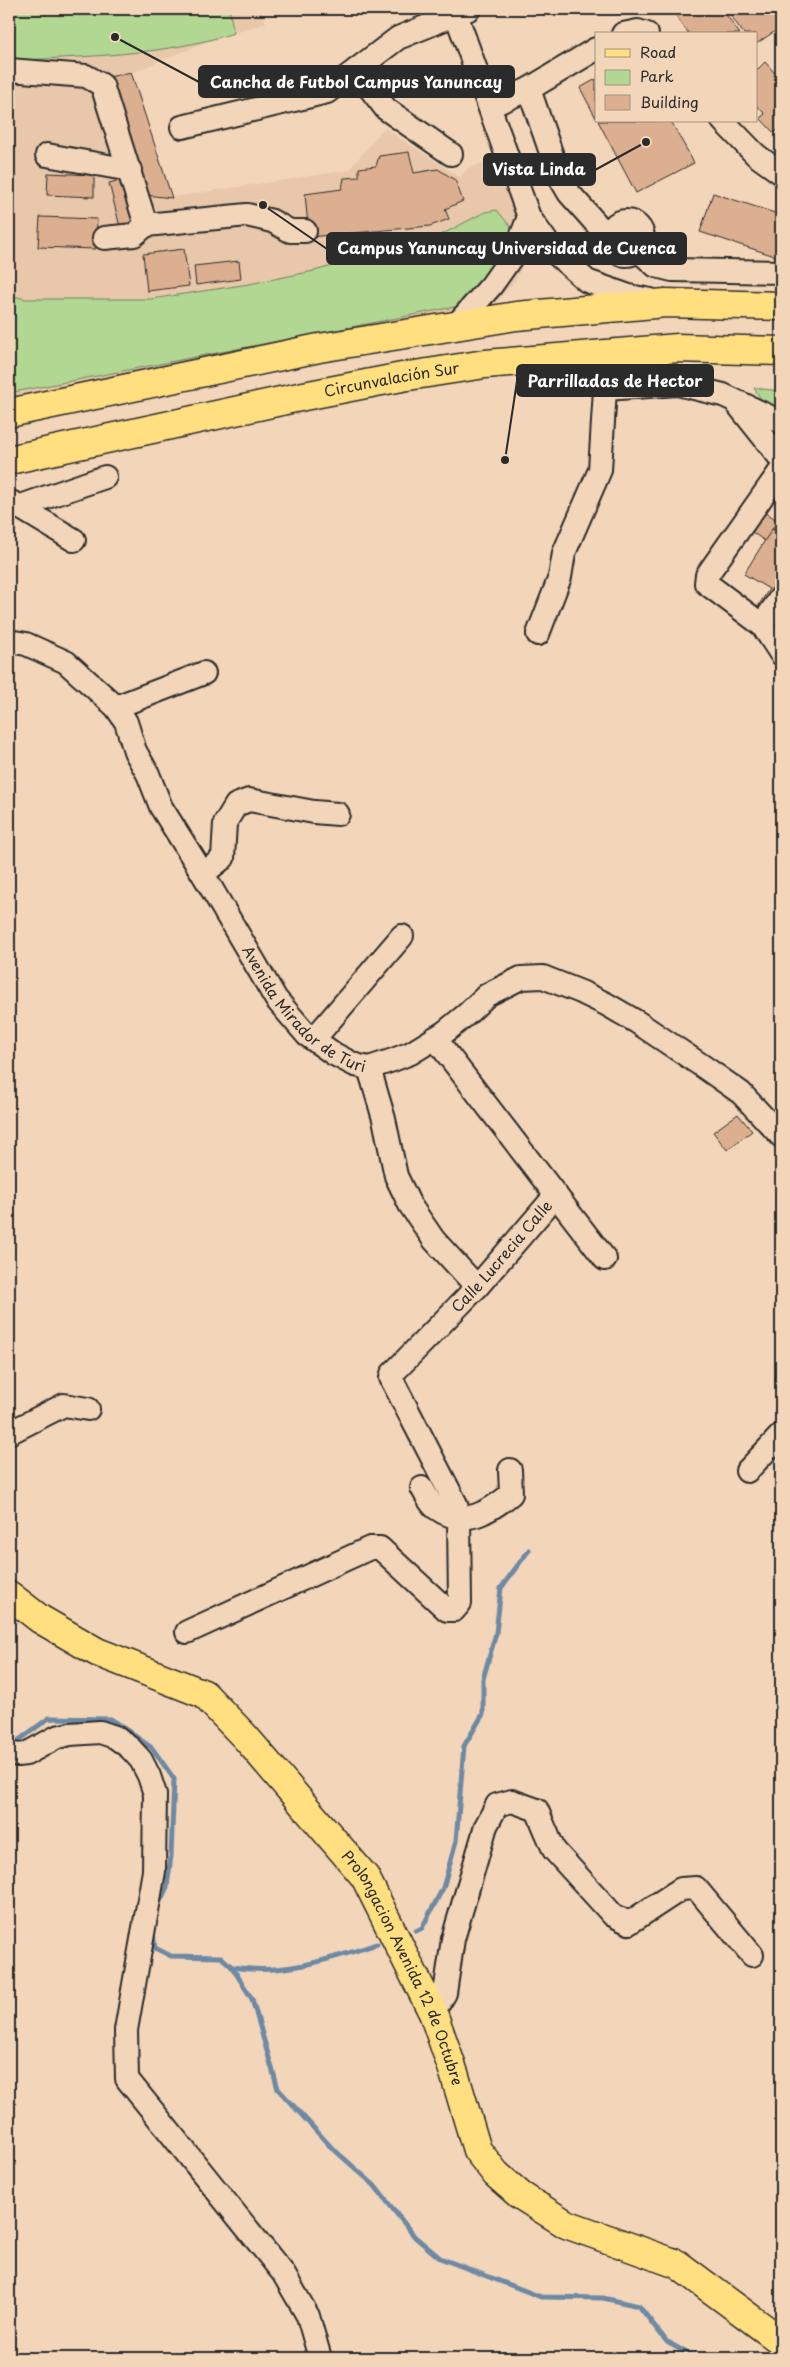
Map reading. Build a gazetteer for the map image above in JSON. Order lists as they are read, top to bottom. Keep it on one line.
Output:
{"streets":{"main road":["Circunvalación Sur","Prolongacion Avenida 12 de Octubre"],"street":["Avenida Mirador de Turi","Calle Lucrecia Calle"]},"crossings":[["Avenida Mirador de Turi","Calle Lucrecia Calle"]],"places":["Cancha de Futbol Campus Yanuncay","Vista Linda","Campus Yanuncay Universidad de Cuenca","Parrilladas de Hector"],"legend":["Road","Park","Building"]}
